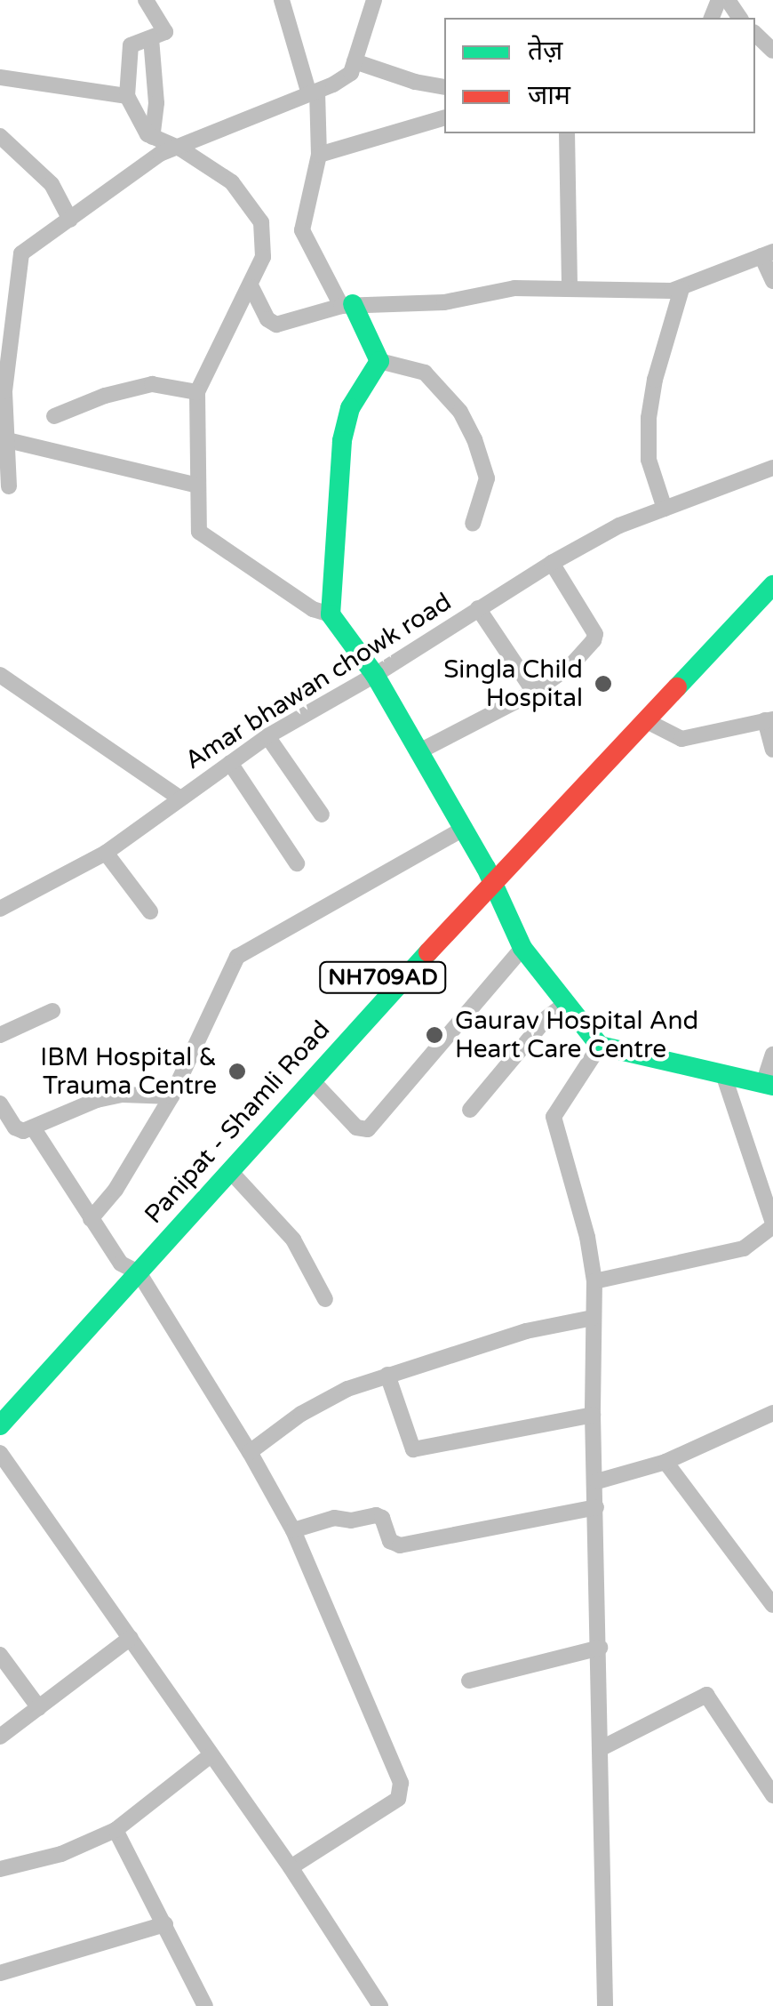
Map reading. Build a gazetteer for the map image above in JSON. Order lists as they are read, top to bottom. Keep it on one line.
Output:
{"streets":{"main road":["NH709AD","Panipat - Shamli Road"],"street":["Amar bhawan chowk road"]},"places":["Singla Child Hospital","Gaurav Hospital And Heart Care Centre","IBM Hospital & Trauma Centre"],"legend":["तेज़","जाम"]}
